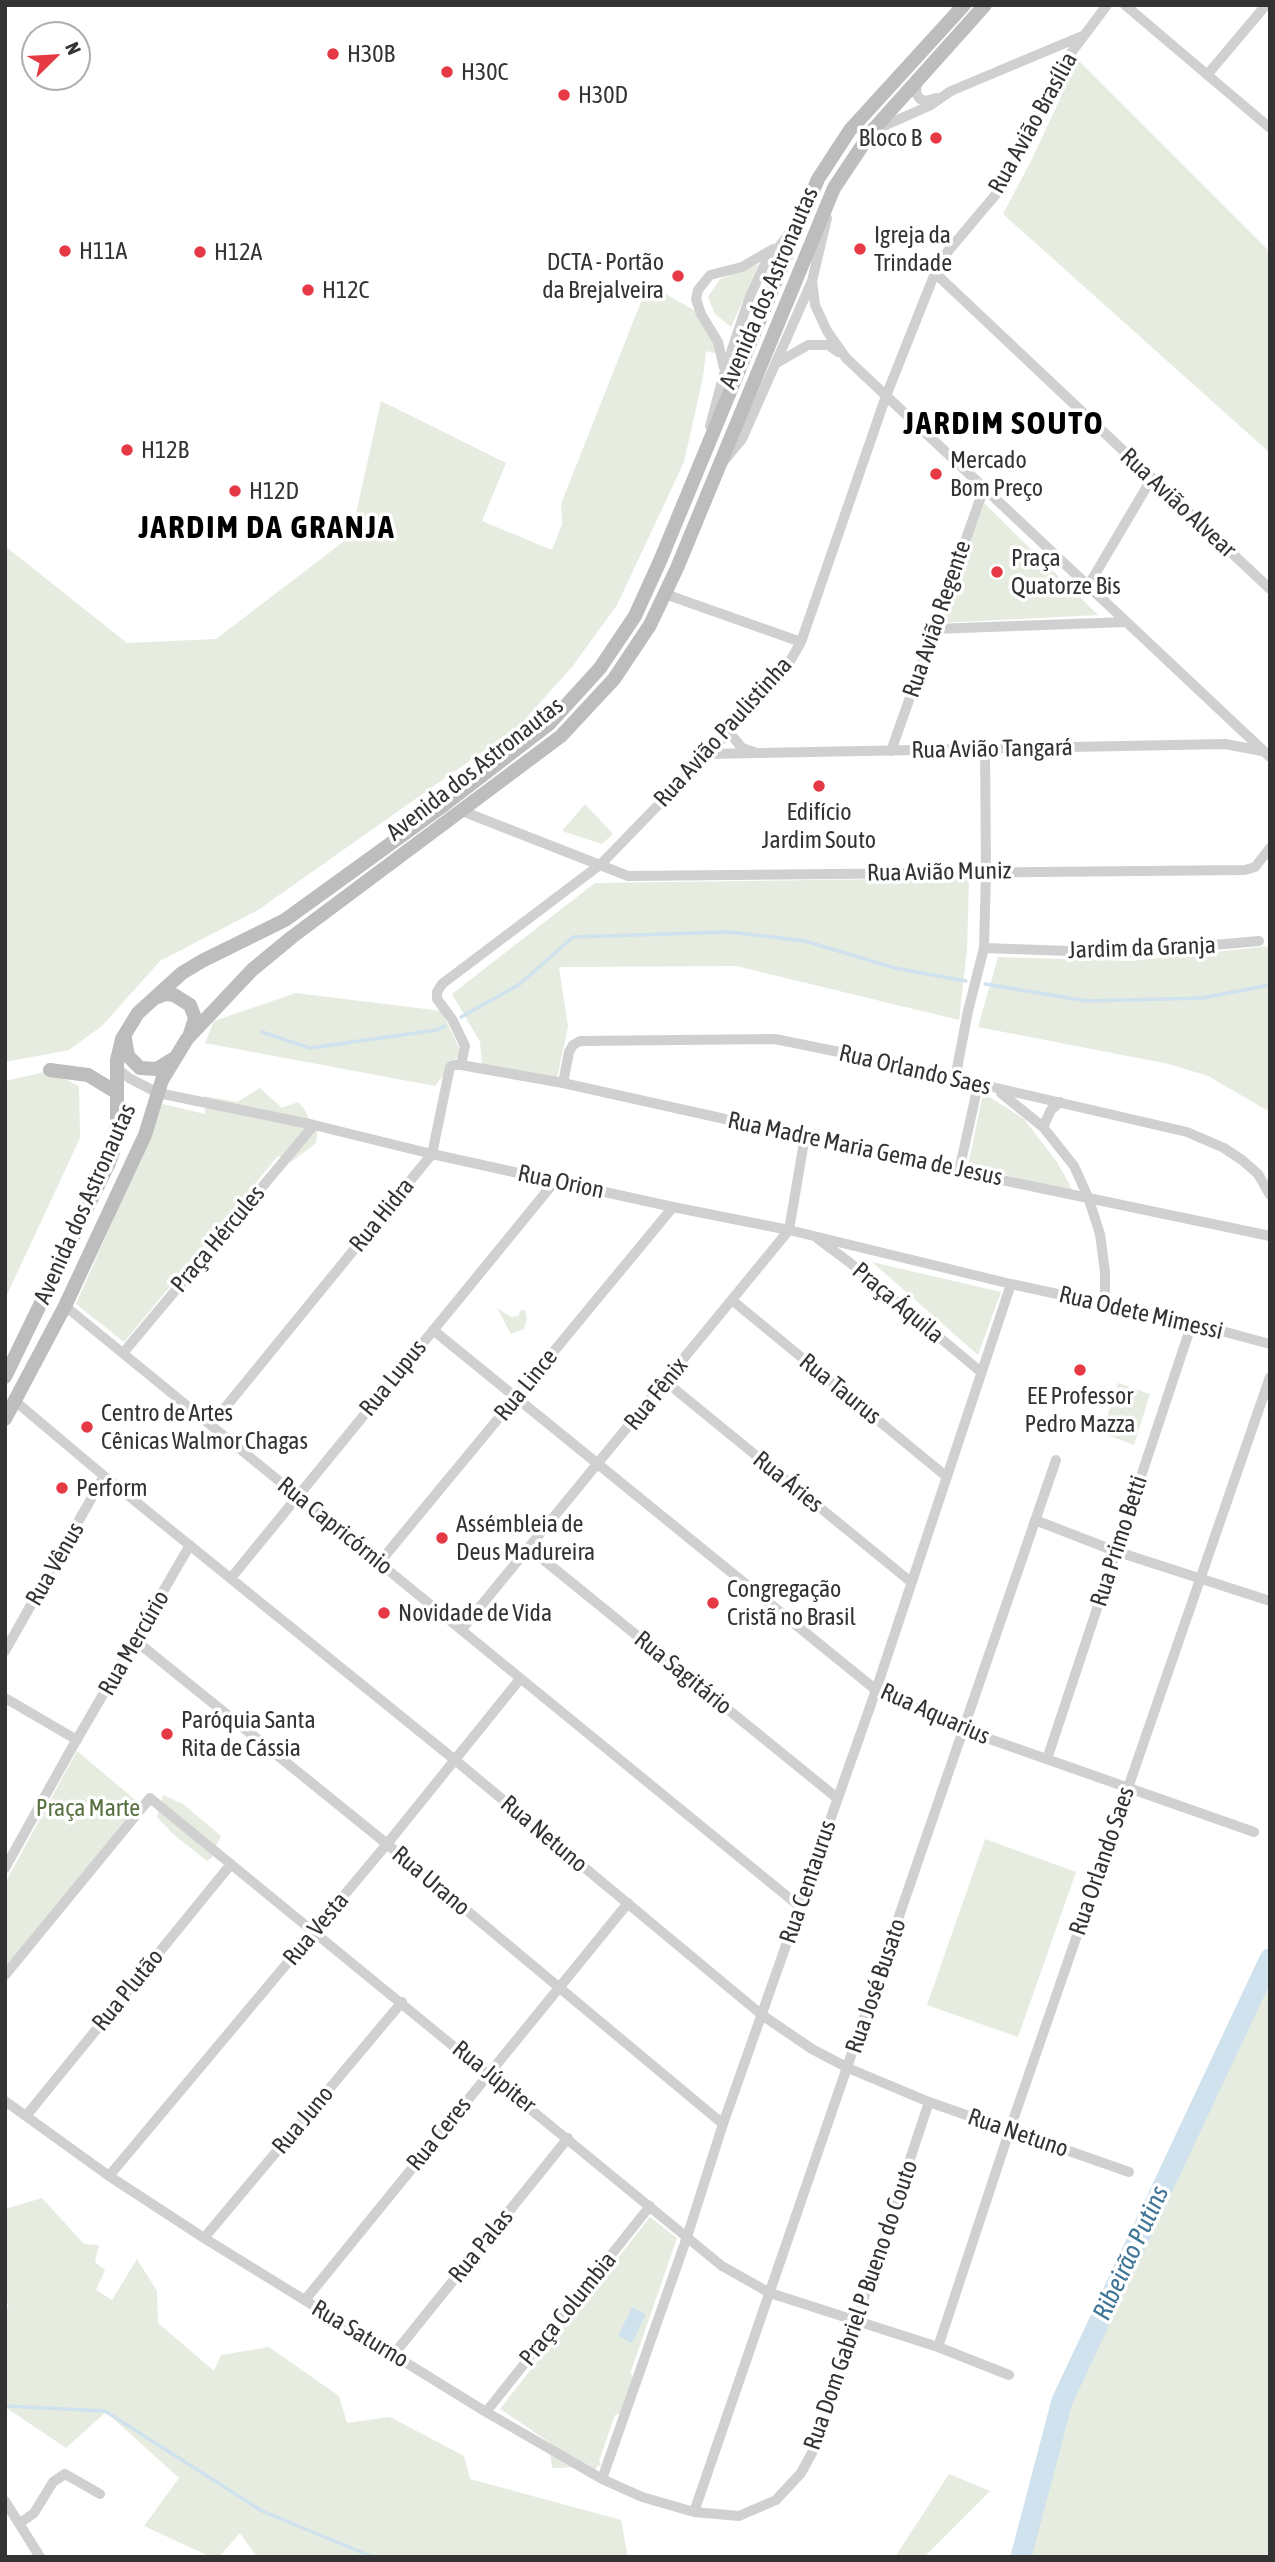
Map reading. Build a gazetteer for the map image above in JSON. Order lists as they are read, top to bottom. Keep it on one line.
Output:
{"streets":{"main road":["Avenida dos Astronautas"],"street":["Rua Avião Brasília","Rua Avião Alvear","Rua Avião Regente","Rua Avião Paulistinha","Rua Avião Tangará","Rua Avião Muniz","Jardim da Granja","Rua Orlando Saes","Rua Madre Maria Gema de Jesus","Rua Orion","Rua Hidra","Praça Hércules","Praça Áquila","Rua Odete Mimessi","Rua Lupus","Rua Lince","Rua Taurus","Rua Fênix","Rua Áries","Rua Capricórnio","Rua Primo Betti","Rua Vênus","Rua Mercúrio","Rua Sagitário","Rua Aquarius","Rua Netuno","Rua Urano","Rua Centaurus","Rua Vesta","Rua José Busato","Rua Plutão","Rua Júpiter","Rua Juno","Rua Ceres","Rua Palas","Rua Dom Gabriel P Bueno do Couto","Praça Columbia","Rua Saturno"]},"crossings":[["Rua Avião Brasília","Rua Avião Alvear"],["Rua Avião Brasília","Rua Avião Paulistinha"],["Avenida dos Astronautas","Rua Avião Muniz"],["Avenida dos Astronautas","Rua Orion"],["Avenida dos Astronautas","Rua Capricórnio"],["Avenida dos Astronautas","Rua Netuno"],["Rua Avião Regente","Rua Avião Tangará"],["Rua Avião Paulistinha","Rua Avião Tangará"],["Rua Avião Paulistinha","Rua Avião Muniz"],["Rua Avião Paulistinha","Rua Madre Maria Gema de Jesus"],["Rua Avião Paulistinha","Rua Hidra"],["Rua Orlando Saes","Rua Madre Maria Gema de Jesus"],["Rua Orlando Saes","Rua Aquarius"],["Rua Orlando Saes","Rua Netuno"],["Rua Orlando Saes","Rua Júpiter"],["Rua Madre Maria Gema de Jesus","Rua Hidra"],["Rua Madre Maria Gema de Jesus","Rua Fênix"],["Rua Orion","Rua Hidra"],["Rua Orion","Praça Hércules"],["Rua Orion","Praça Áquila"],["Rua Orion","Rua Odete Mimessi"],["Rua Orion","Rua Lupus"],["Rua Orion","Rua Lince"],["Rua Orion","Rua Fênix"],["Rua Orion","Rua Centaurus"],["Rua Hidra","Rua Capricórnio"],["Praça Hércules","Rua Capricórnio"],["Praça Áquila","Rua Centaurus"],["Rua Odete Mimessi","Rua Primo Betti"],["Rua Odete Mimessi","Rua Centaurus"],["Rua Lupus","Rua Capricórnio"],["Rua Lupus","Rua Aquarius"],["Rua Lupus","Rua Netuno"],["Rua Lince","Rua Capricórnio"],["Rua Lince","Rua Aquarius"],["Rua Taurus","Rua Fênix"],["Rua Taurus","Rua Centaurus"],["Rua Fênix","Rua Áries"],["Rua Fênix","Rua Capricórnio"],["Rua Fênix","Rua Sagitário"],["Rua Fênix","Rua Aquarius"],["Rua Áries","Rua Centaurus"],["Rua Capricórnio","Rua Centaurus"],["Rua Capricórnio","Rua Vesta"],["Rua Primo Betti","Rua Aquarius"],["Rua Vênus","Rua Netuno"],["Rua Mercúrio","Rua Netuno"],["Rua Mercúrio","Rua Urano"],["Rua Sagitário","Rua Centaurus"],["Rua Aquarius","Rua Centaurus"],["Rua Aquarius","Rua José Busato"],["Rua Netuno","Rua Centaurus"],["Rua Netuno","Rua Vesta"],["Rua Netuno","Rua José Busato"],["Rua Netuno","Rua Ceres"],["Rua Netuno","Rua Dom Gabriel P Bueno do Couto"],["Rua Urano","Rua Centaurus"],["Rua Urano","Rua Vesta"],["Rua Urano","Rua Ceres"],["Rua Centaurus","Rua Júpiter"],["Rua Centaurus","Rua Saturno"],["Rua Vesta","Rua Júpiter"],["Rua Vesta","Rua Saturno"],["Rua José Busato","Rua Júpiter"],["Rua José Busato","Rua Saturno"],["Rua Plutão","Rua Júpiter"],["Rua Plutão","Rua Saturno"],["Rua Júpiter","Rua Juno"],["Rua Júpiter","Rua Ceres"],["Rua Júpiter","Rua Palas"],["Rua Júpiter","Rua Dom Gabriel P Bueno do Couto"],["Rua Júpiter","Praça Columbia"],["Rua Juno","Rua Saturno"],["Rua Ceres","Rua Saturno"],["Rua Palas","Rua Saturno"],["Rua Dom Gabriel P Bueno do Couto","Rua Saturno"],["Praça Columbia","Rua Saturno"]],"districts":["JARDIM SOUTO","JARDIM DA GRANJA"],"water":["Ribeirão Putins"],"parks":["Praça Marte"],"places":["H30B","H30C","H30D","Bloco B","Igreja da Trindade","H11A","H12A","DCTA - Portão da Brejalveira","H12C","H12B","Mercado Bom Preço","H12D","Praça Quatorze Bis","Edifício Jardim Souto","EE Professor Pedro Mazza","Centro de Artes Cênicas Walmor Chagas","Perform","Assémbleia de Deus Madureira","Congregação Cristã no Brasil","Novidade de Vida","Paróquia Santa Rita de Cássia"],"north":"top right"}
